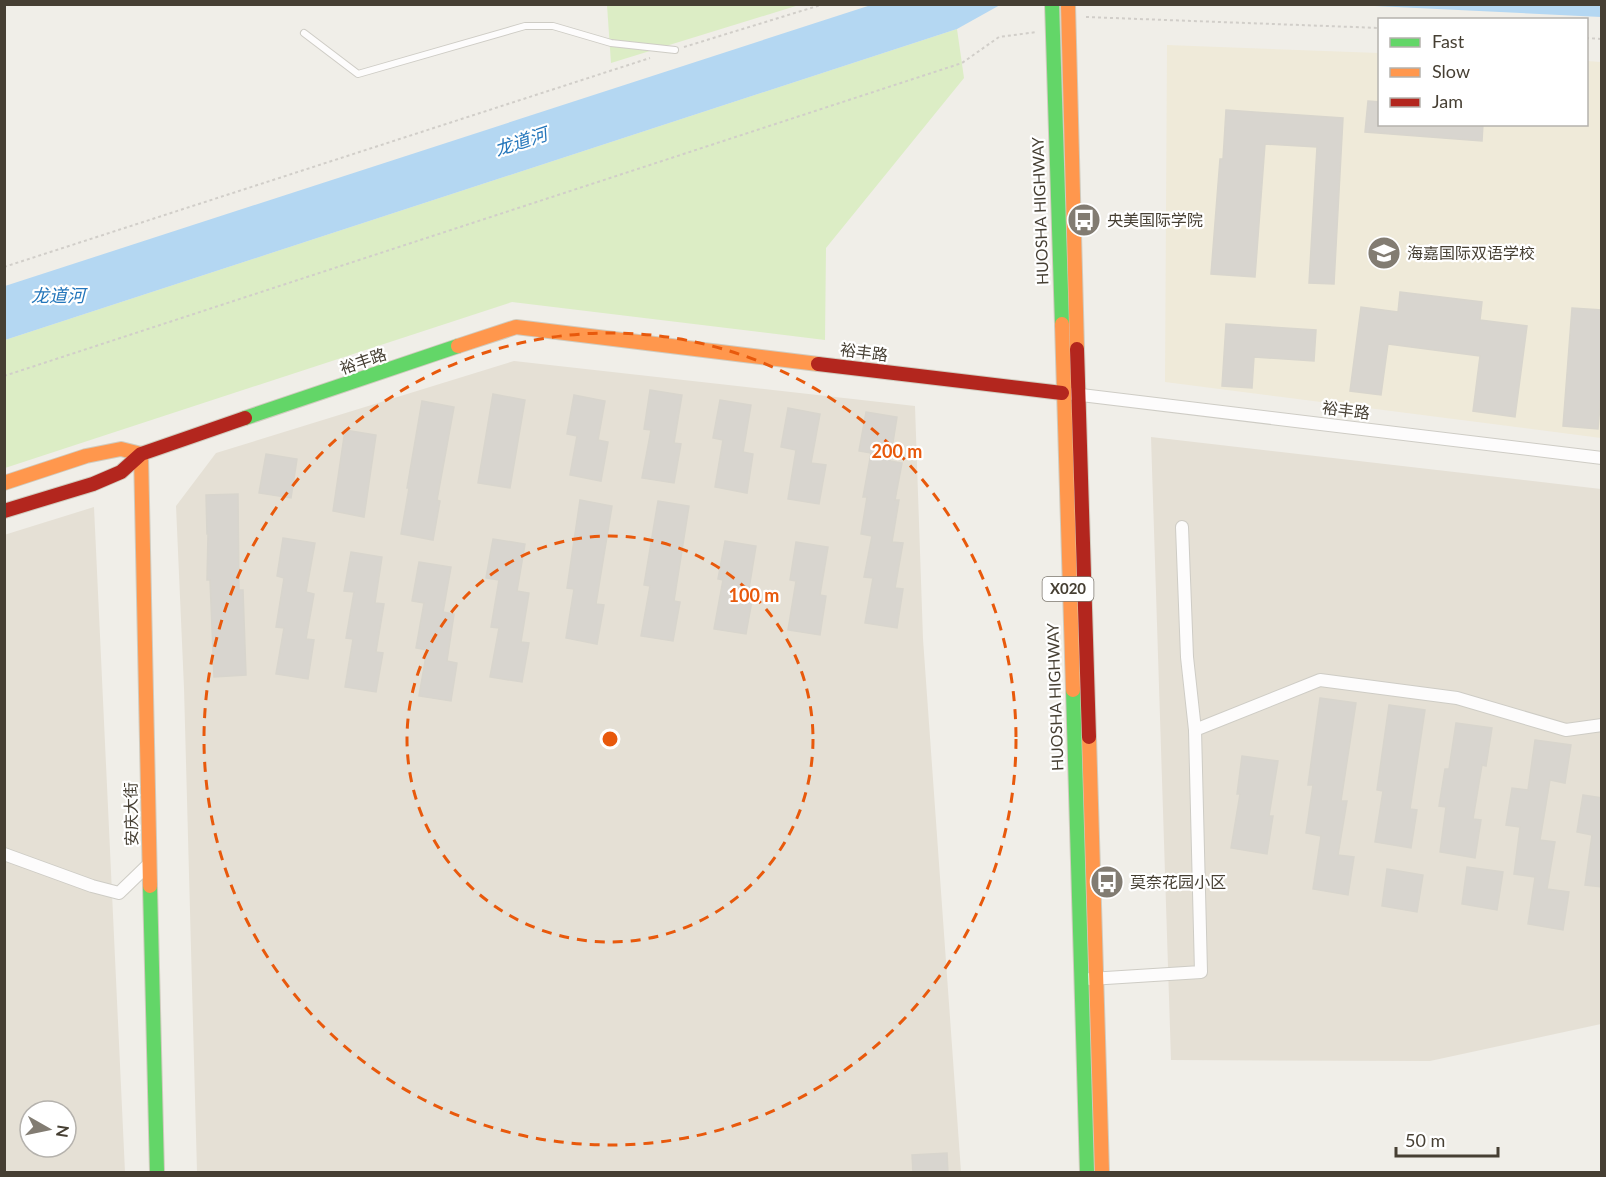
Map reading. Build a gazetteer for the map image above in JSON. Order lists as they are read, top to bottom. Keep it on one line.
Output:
{"streets":{"main road":["HUOSHA HIGHWAY","裕丰路","X020","安庆大街"]},"crossings":[["HUOSHA HIGHWAY","裕丰路"],["裕丰路","安庆大街"]],"water":["龙道河"],"places":{"bus stop":["央美国际学院","莫奈花园小区"],"school or university":["海嘉国际双语学校"]},"legend":["Fast","Slow","Jam"],"scale_bar":"50 m","north":"right","rings":["200 m","100 m"]}
